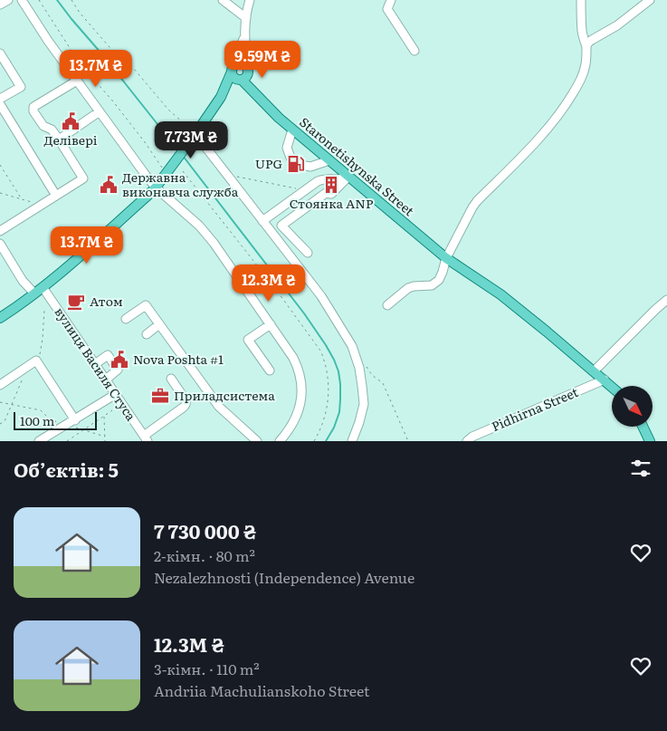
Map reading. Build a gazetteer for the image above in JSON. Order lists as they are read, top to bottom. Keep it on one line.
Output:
{"streets":{"main road":["Staronetishynska Street"],"street":["вулиця Василя Стуса","Pidhirna Street"]},"crossings":[["Staronetishynska Street","Pidhirna Street"]],"places":{"public building":["Делівері","Державна виконавча служба","Nova Poshta #1"],"fuel station":["UPG"],"building":["Стоянка ANP"],"cafe":["Атом"],"office":["Приладсистема"]},"scale_bar":"100 m","north":"bottom right","page":{"price":["9.59M ₴","13.7M ₴","7.73M ₴","13.7M ₴","12.3M ₴"],"scale":"100 m","heading":"Об’єктів: 5","list":[{"name":"7 730 000 ₴","note":"2-кімн. · 80 m² · Nezalezhnosti (Independence) Avenue"},{"name":"12.3M ₴","note":"3-кімн. · 110 m² · Andriia Machulianskoho Street"}]}}
